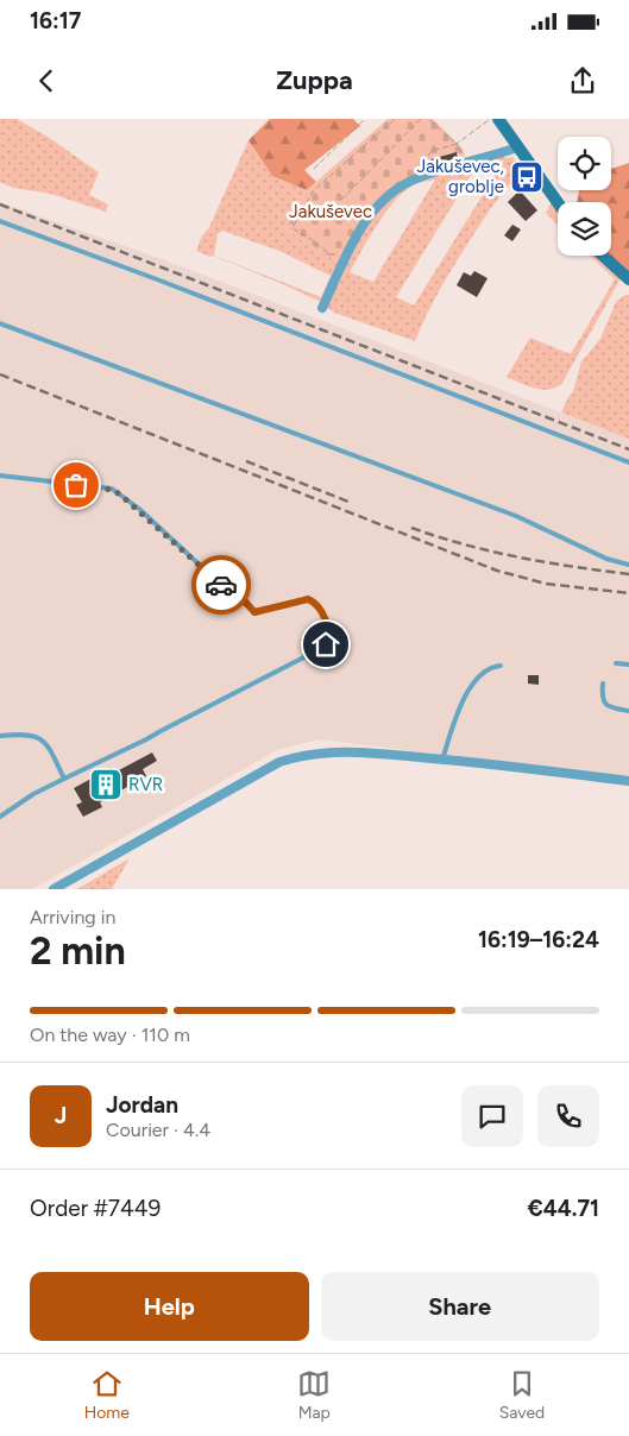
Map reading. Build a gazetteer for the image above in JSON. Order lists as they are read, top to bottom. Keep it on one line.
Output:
{"parks":["Jakuševec"],"places":{"bus stop":["Jakuševec, groblje"],"building":["RVR"]},"page":{"status":"16:17","header":"Zuppa","heading":["2 min","Arriving in","16:19–16:24"],"panel":["Jordan","Courier · 4.4","Order #7449","€44.71"],"bar":"On the way · 110 m","round":"J","buttons":["Help","Share"],"tabs":["Home","Map","Saved"]}}
